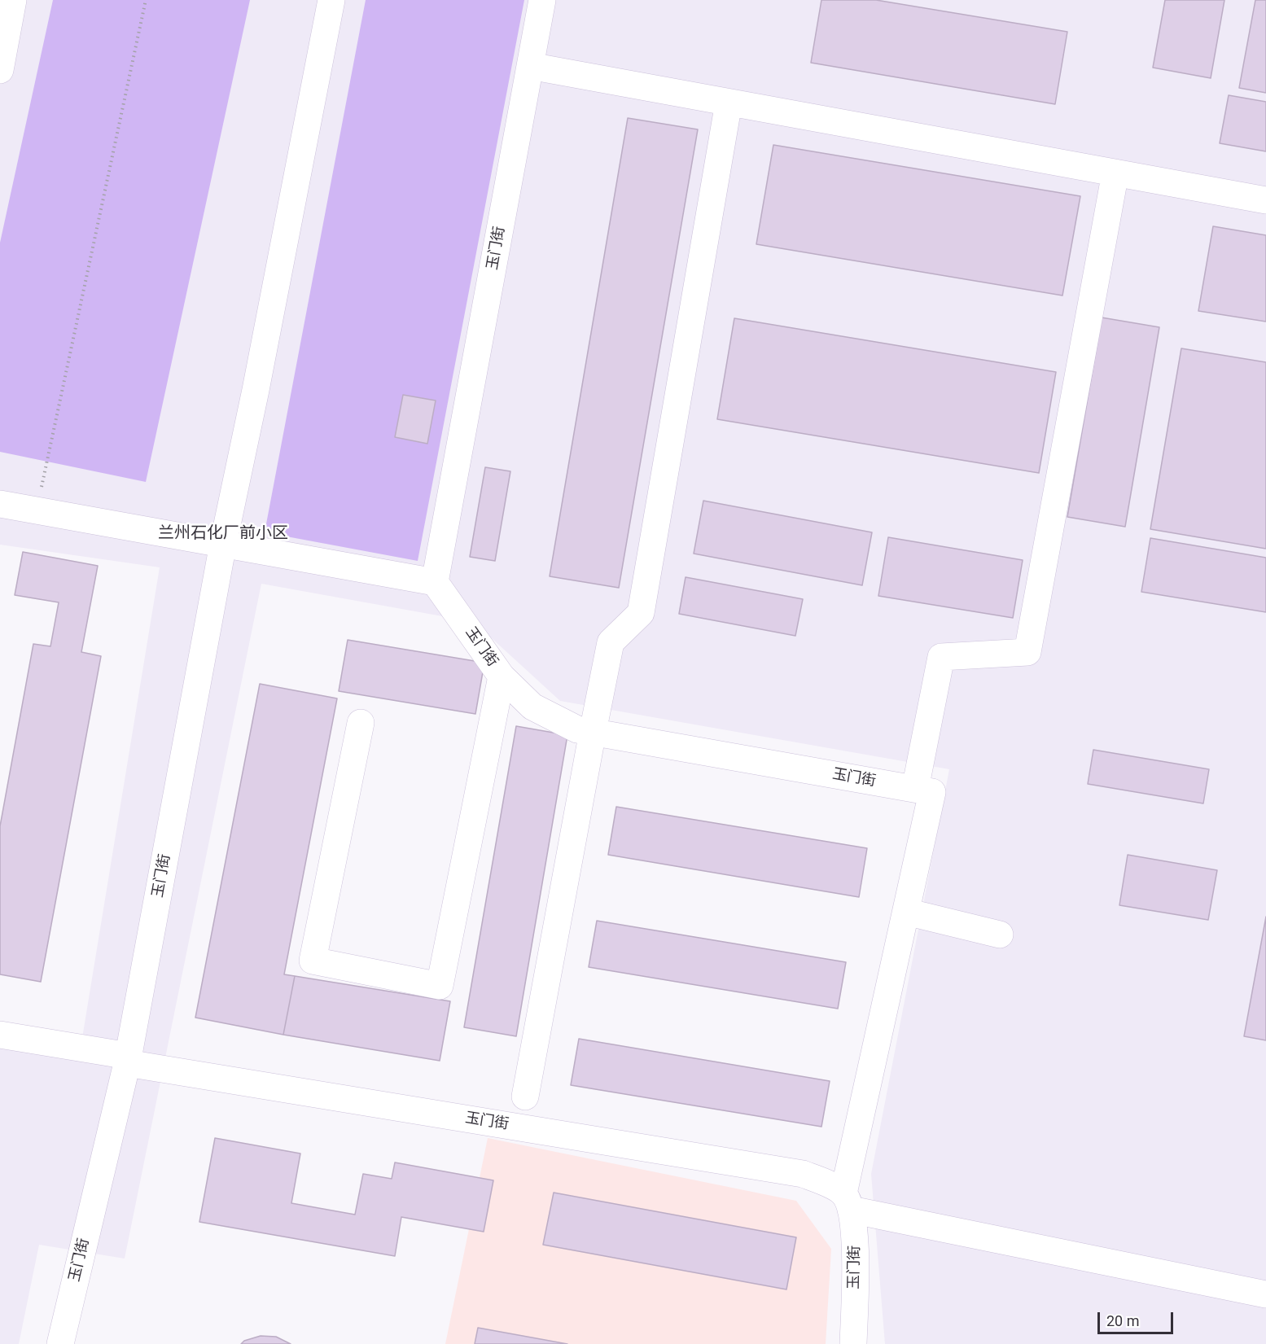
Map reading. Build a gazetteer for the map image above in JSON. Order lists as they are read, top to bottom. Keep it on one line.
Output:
{"streets":{"street":["玉门街"]},"districts":["兰州石化厂前小区"],"scale_bar":"20 m"}
